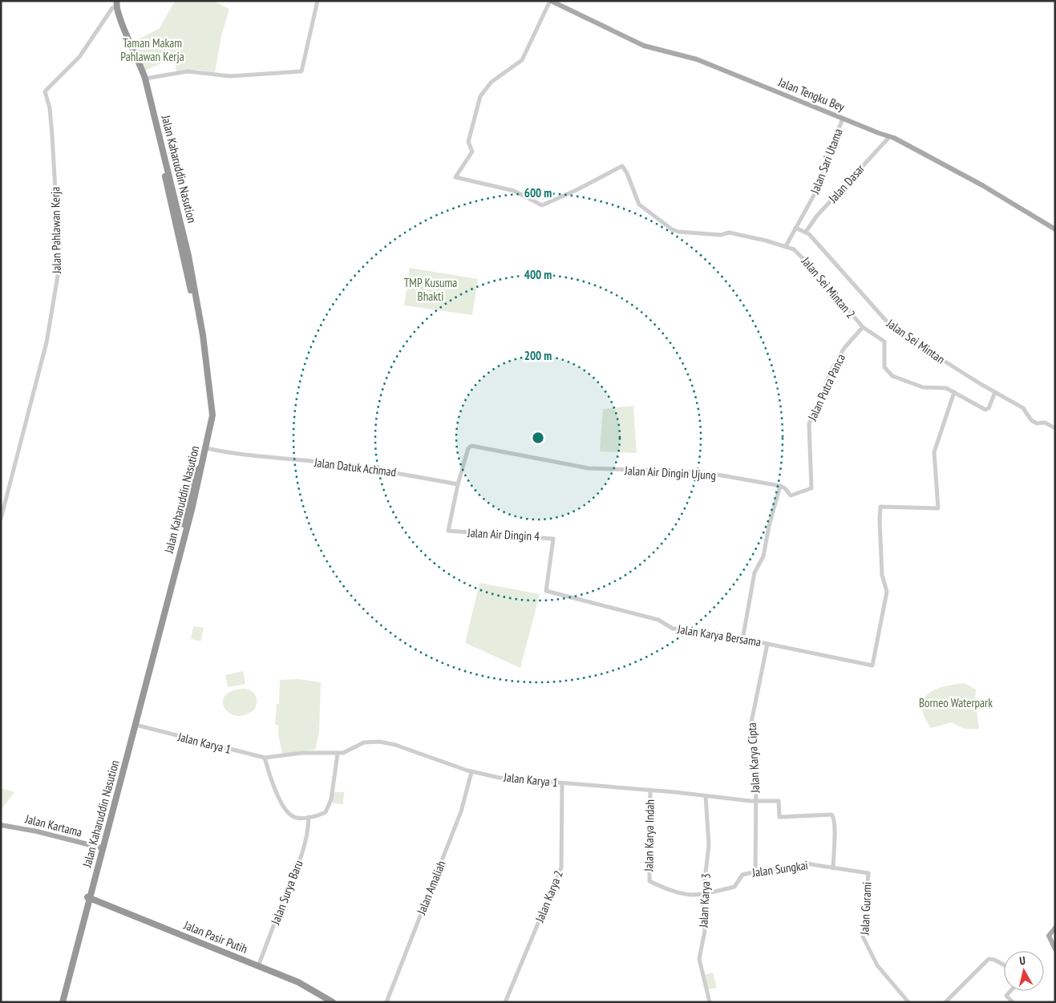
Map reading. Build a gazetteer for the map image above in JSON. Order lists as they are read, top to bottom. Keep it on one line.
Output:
{"streets":{"highway":["Jalan Kaharuddin Nasution","Jalan Pasir Putih"],"main road":["Jalan Tengku Bey","Jalan Kartama"],"street":["Jalan Sari Utama","Jalan Dasar","Jalan Pahlawan Kerja","Jalan Sei Mintan 2","Jalan Sei Mintan","Jalan Putra Panca","Jalan Datuk Achmad","Jalan Air Dingin Ujung","Jalan Air Dingin 4","Jalan Karya Bersama","Jalan Karya 1","Jalan Karya Cipta","Jalan Karya Indah","Jalan Sungkai","Jalan Amaliah","Jalan Surya Baru","Jalan Karya 2","Jalan Karya 3","Jalan Gurami"]},"crossings":[["Jalan Tengku Bey","Jalan Sari Utama"],["Jalan Tengku Bey","Jalan Dasar"],["Jalan Tengku Bey","Jalan Sei Mintan 2"],["Jalan Sari Utama","Jalan Sei Mintan 2"],["Jalan Kaharuddin Nasution","Jalan Pahlawan Kerja"],["Jalan Kaharuddin Nasution","Jalan Datuk Achmad"],["Jalan Kaharuddin Nasution","Jalan Karya 1"],["Jalan Kaharuddin Nasution","Jalan Kartama"],["Jalan Kaharuddin Nasution","Jalan Pasir Putih"],["Jalan Dasar","Jalan Sei Mintan"],["Jalan Sei Mintan 2","Jalan Sei Mintan"],["Jalan Sei Mintan 2","Jalan Putra Panca"],["Jalan Sei Mintan 2","Jalan Karya Bersama"],["Jalan Putra Panca","Jalan Air Dingin Ujung"],["Jalan Datuk Achmad","Jalan Air Dingin Ujung"],["Jalan Datuk Achmad","Jalan Air Dingin 4"],["Jalan Air Dingin Ujung","Jalan Air Dingin 4"],["Jalan Air Dingin 4","Jalan Karya Bersama"],["Jalan Karya Bersama","Jalan Karya Cipta"],["Jalan Karya 1","Jalan Karya Cipta"],["Jalan Karya 1","Jalan Karya Indah"],["Jalan Karya 1","Jalan Sungkai"],["Jalan Karya 1","Jalan Amaliah"],["Jalan Karya 1","Jalan Karya 2"],["Jalan Karya 1","Jalan Karya 3"],["Jalan Karya 1","Jalan Gurami"],["Jalan Karya Cipta","Jalan Sungkai"],["Jalan Karya Indah","Jalan Sungkai"],["Jalan Karya Indah","Jalan Karya 3"],["Jalan Sungkai","Jalan Karya 3"],["Jalan Sungkai","Jalan Gurami"],["Jalan Surya Baru","Jalan Pasir Putih"]],"parks":["Taman Makam Pahlawan Kerja","TMP Kusuma Bhakti","Borneo Waterpark"],"north":"top","rings":["600 m","400 m","200 m"]}
